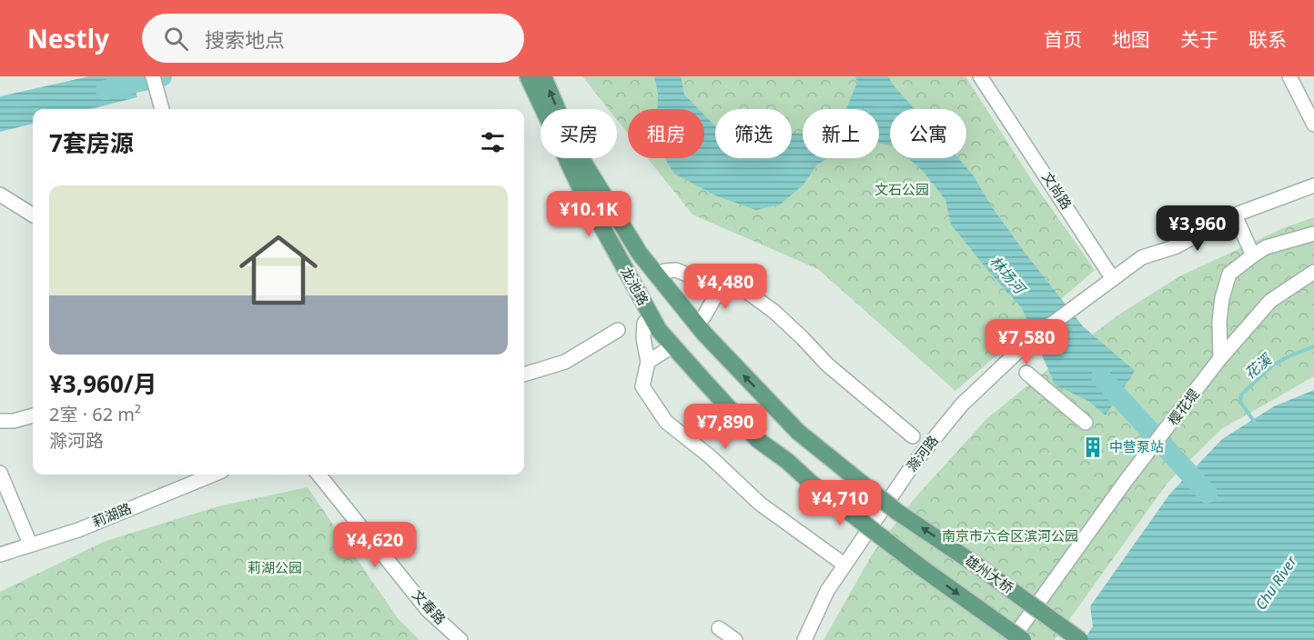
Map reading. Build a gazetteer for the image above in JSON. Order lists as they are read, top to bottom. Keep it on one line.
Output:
{"streets":{"main road":["龙池路","雄州大桥"],"street":["文尚路","樱花堤","滁河路","莉湖路","文春路"]},"crossings":[["文尚路","滁河路"],["龙池路","雄州大桥"]],"one_way":["雄州大桥"],"water":["林场河","花溪","Chu River"],"parks":["文石公园","南京市六合区滨河公园","莉湖公园"],"places":{"building":["中营泵站"]},"page":{"header":"Nestly","search":"搜索地点","nav":["首页","地图","关于","联系"],"chip":["买房","租房","筛选","新上","公寓"],"heading":"7套房源","list":[{"name":"¥3,960/月","note":"2室 · 62 m² · 滁河路"}],"price":["¥10.1K","¥3,960","¥4,480","¥7,580","¥7,890","¥4,710","¥4,620"]}}
